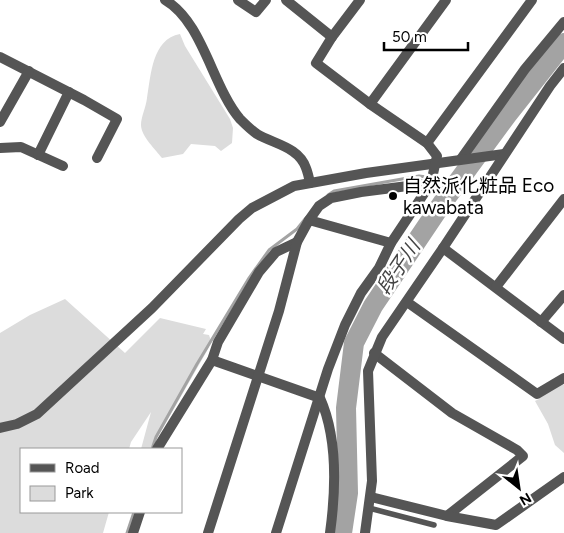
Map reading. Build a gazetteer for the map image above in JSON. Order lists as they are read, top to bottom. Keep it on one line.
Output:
{"water":["段子川"],"places":["自然派化粧品 Eco kawabata"],"legend":["Road","Park"],"scale_bar":"50 m","north":"bottom right"}
